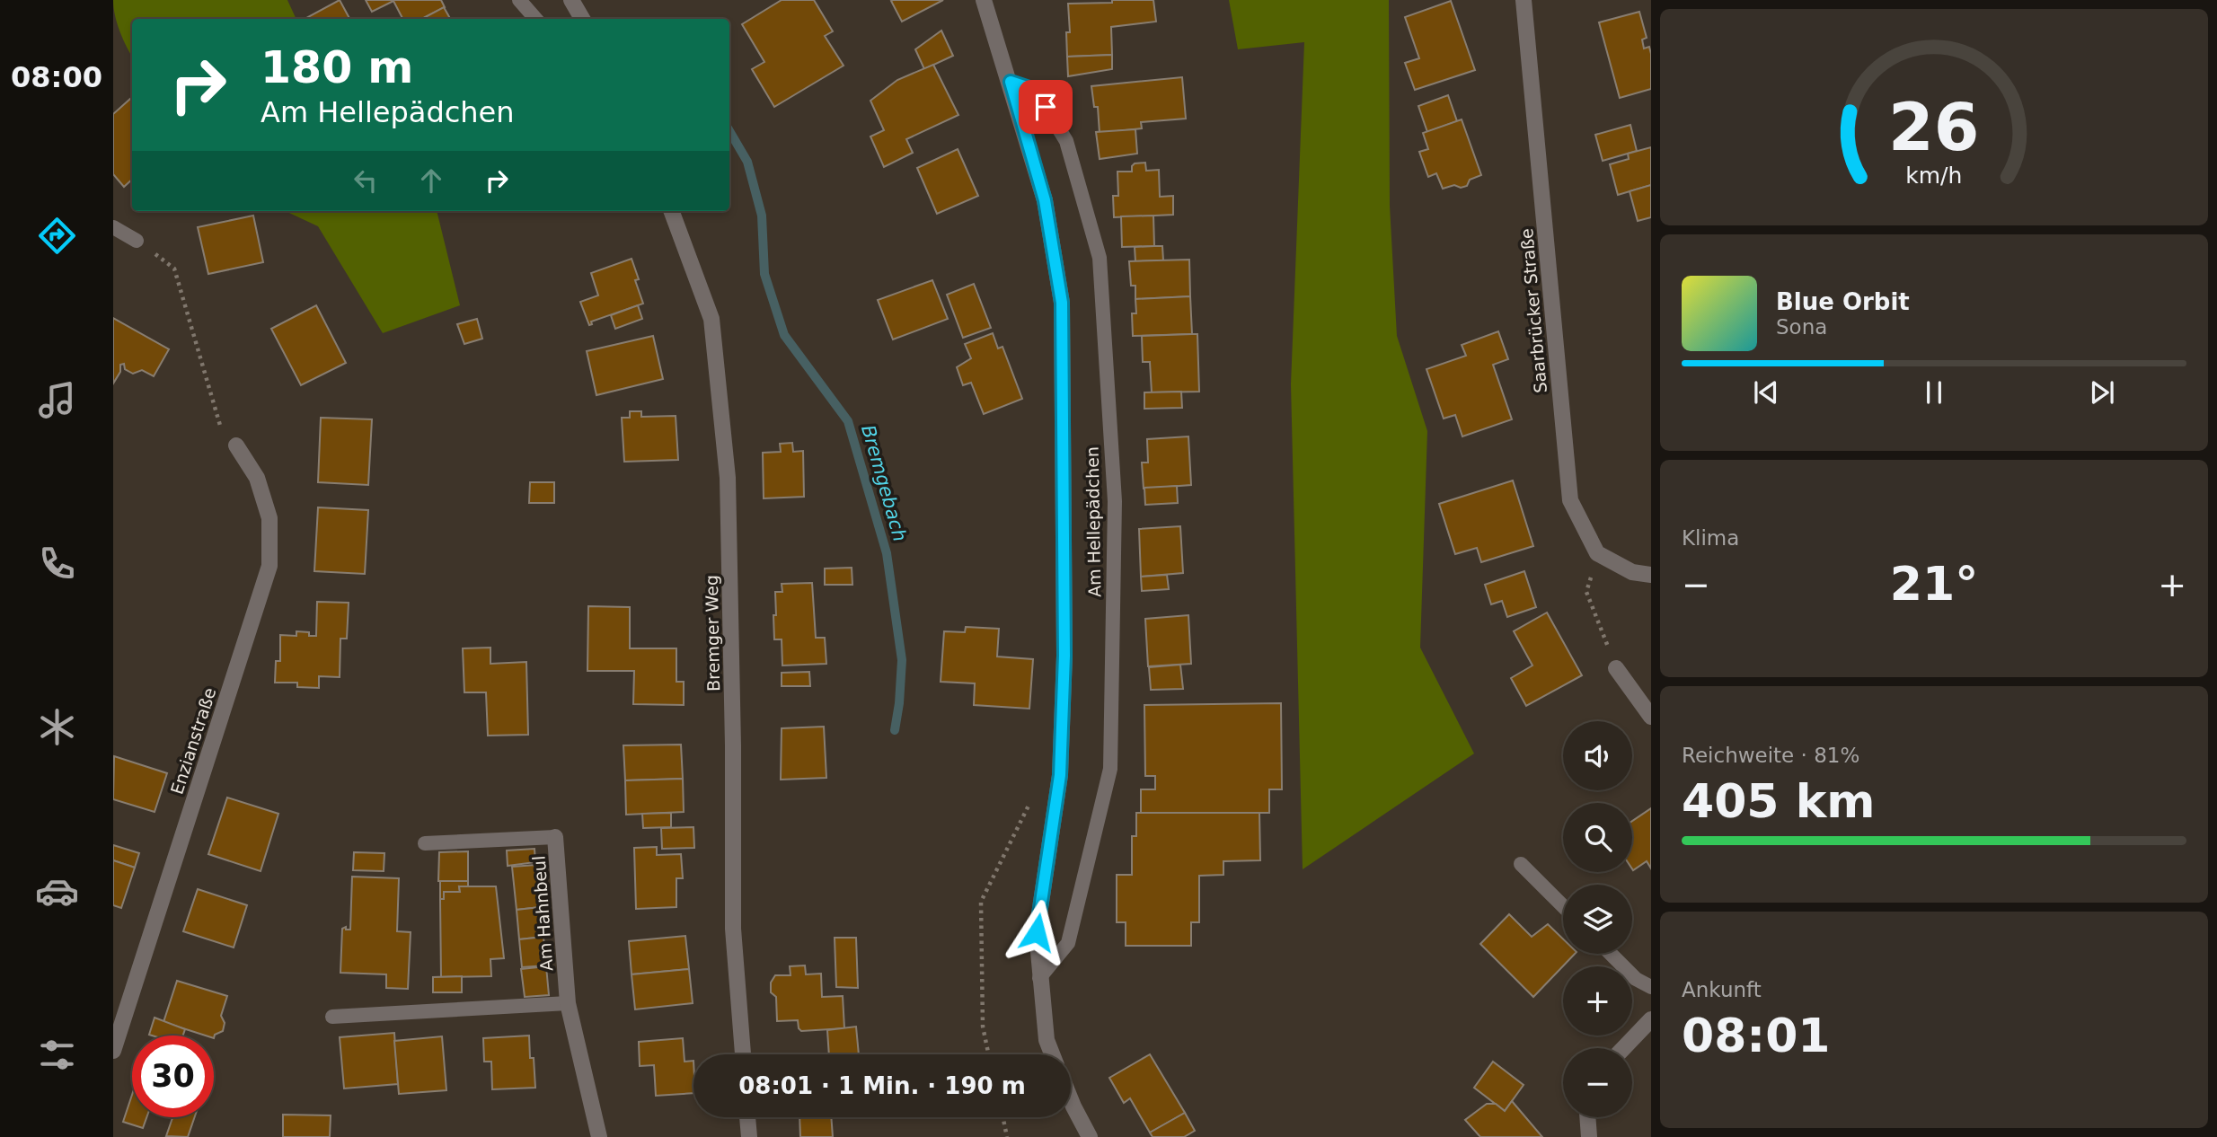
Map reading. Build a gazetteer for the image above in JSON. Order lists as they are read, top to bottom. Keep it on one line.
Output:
{"streets":{"street":["Saarbrücker Straße","Am Hellepädchen","Bremger Weg","Enzianstraße","Am Hahnbeul"]},"water":["Bremgebach"],"page":{"tabs":"08:00","turn":["180 m","Am Hellepädchen"],"song":["Blue Orbit","Sona"],"tile":["Klima",["Reichweite · 81%","405 km"],["Ankunft","08:01"]],"heat":["−","21°","+"],"map_buttons":["+","−"],"limit":"30","trip":"08:01 · 1 Min. · 190 m","gauge":["26","km/h"]}}
